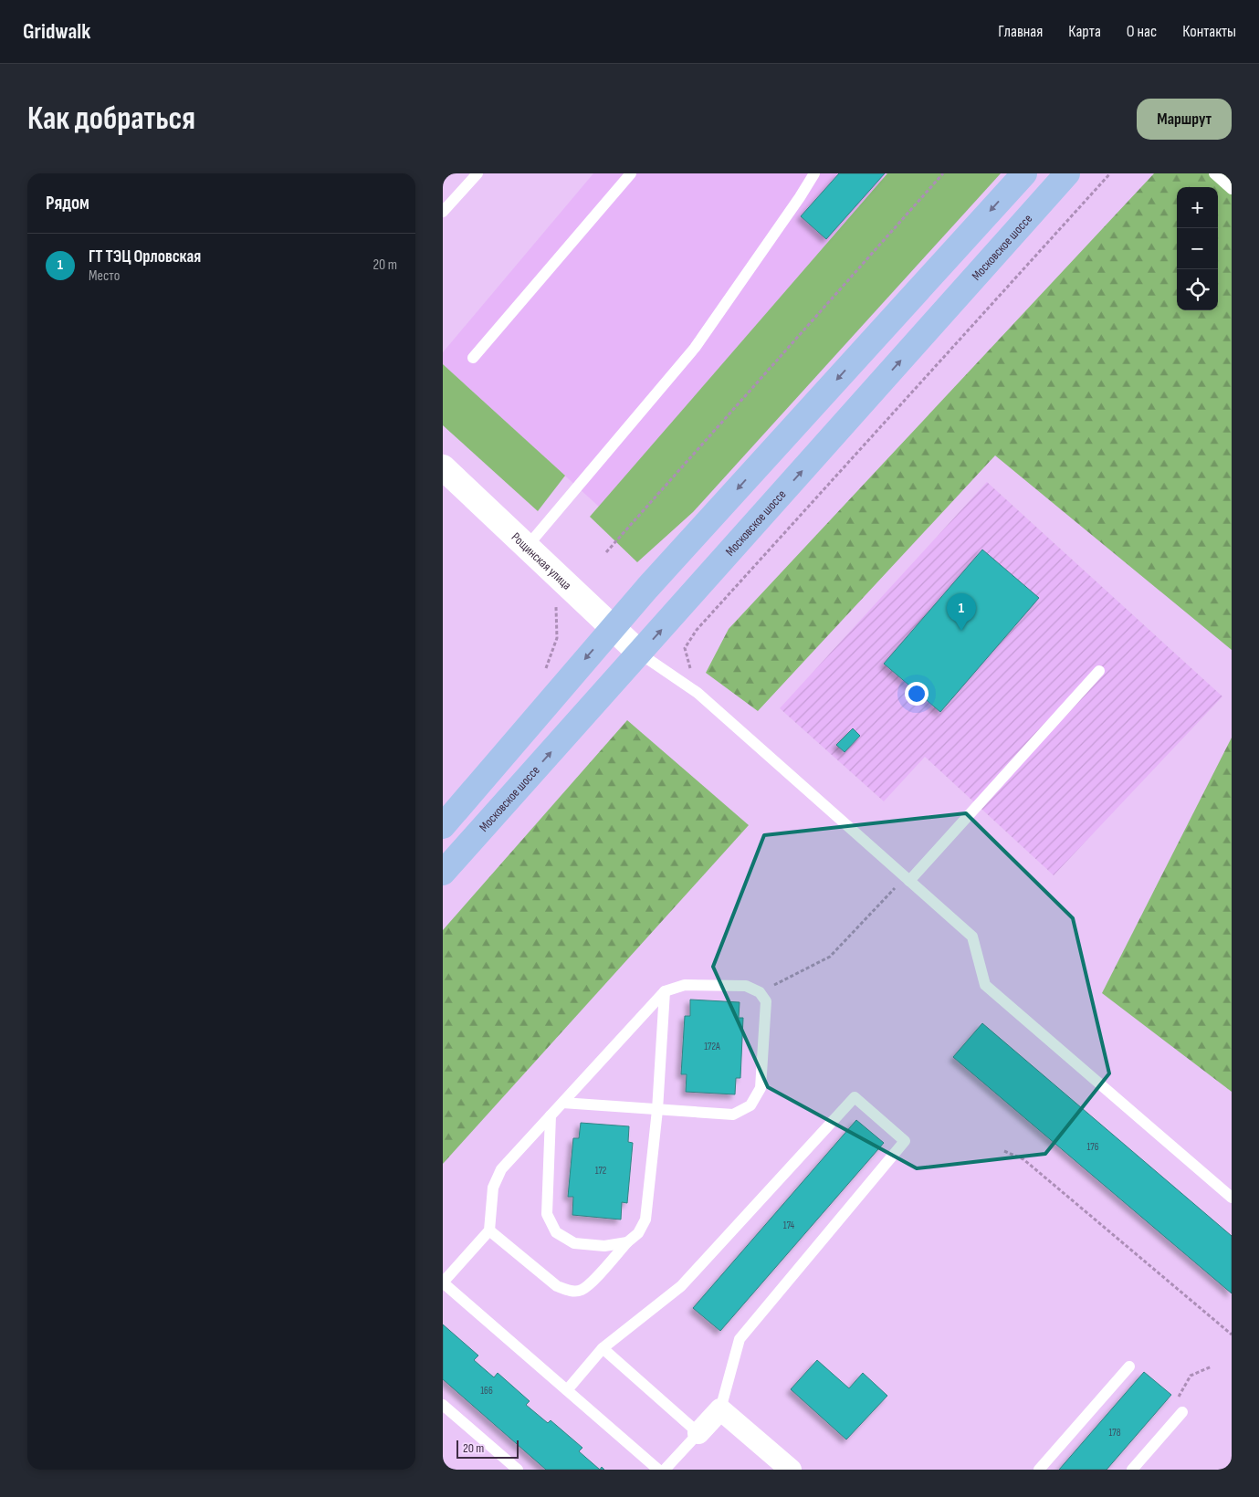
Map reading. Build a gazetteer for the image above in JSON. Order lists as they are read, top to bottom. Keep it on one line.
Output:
{"streets":{"main road":["Московское шоссе","Рощинская улица"]},"crossings":[["Московское шоссе","Рощинская улица"]],"house_numbers":["172А","176","172","174","166","178"],"scale_bar":"20 m","page":{"header":"Gridwalk","nav":["Главная","Карта","О нас","Контакты"],"buttons":"Маршрут","title":"Как добраться","heading":"Рядом","map_buttons":["+","−"],"list":[{"mark":"1","name":"ГТ ТЭЦ Орловская","note":"Место","value":"20 m"}],"pins":"1","scale":"20 m"}}
